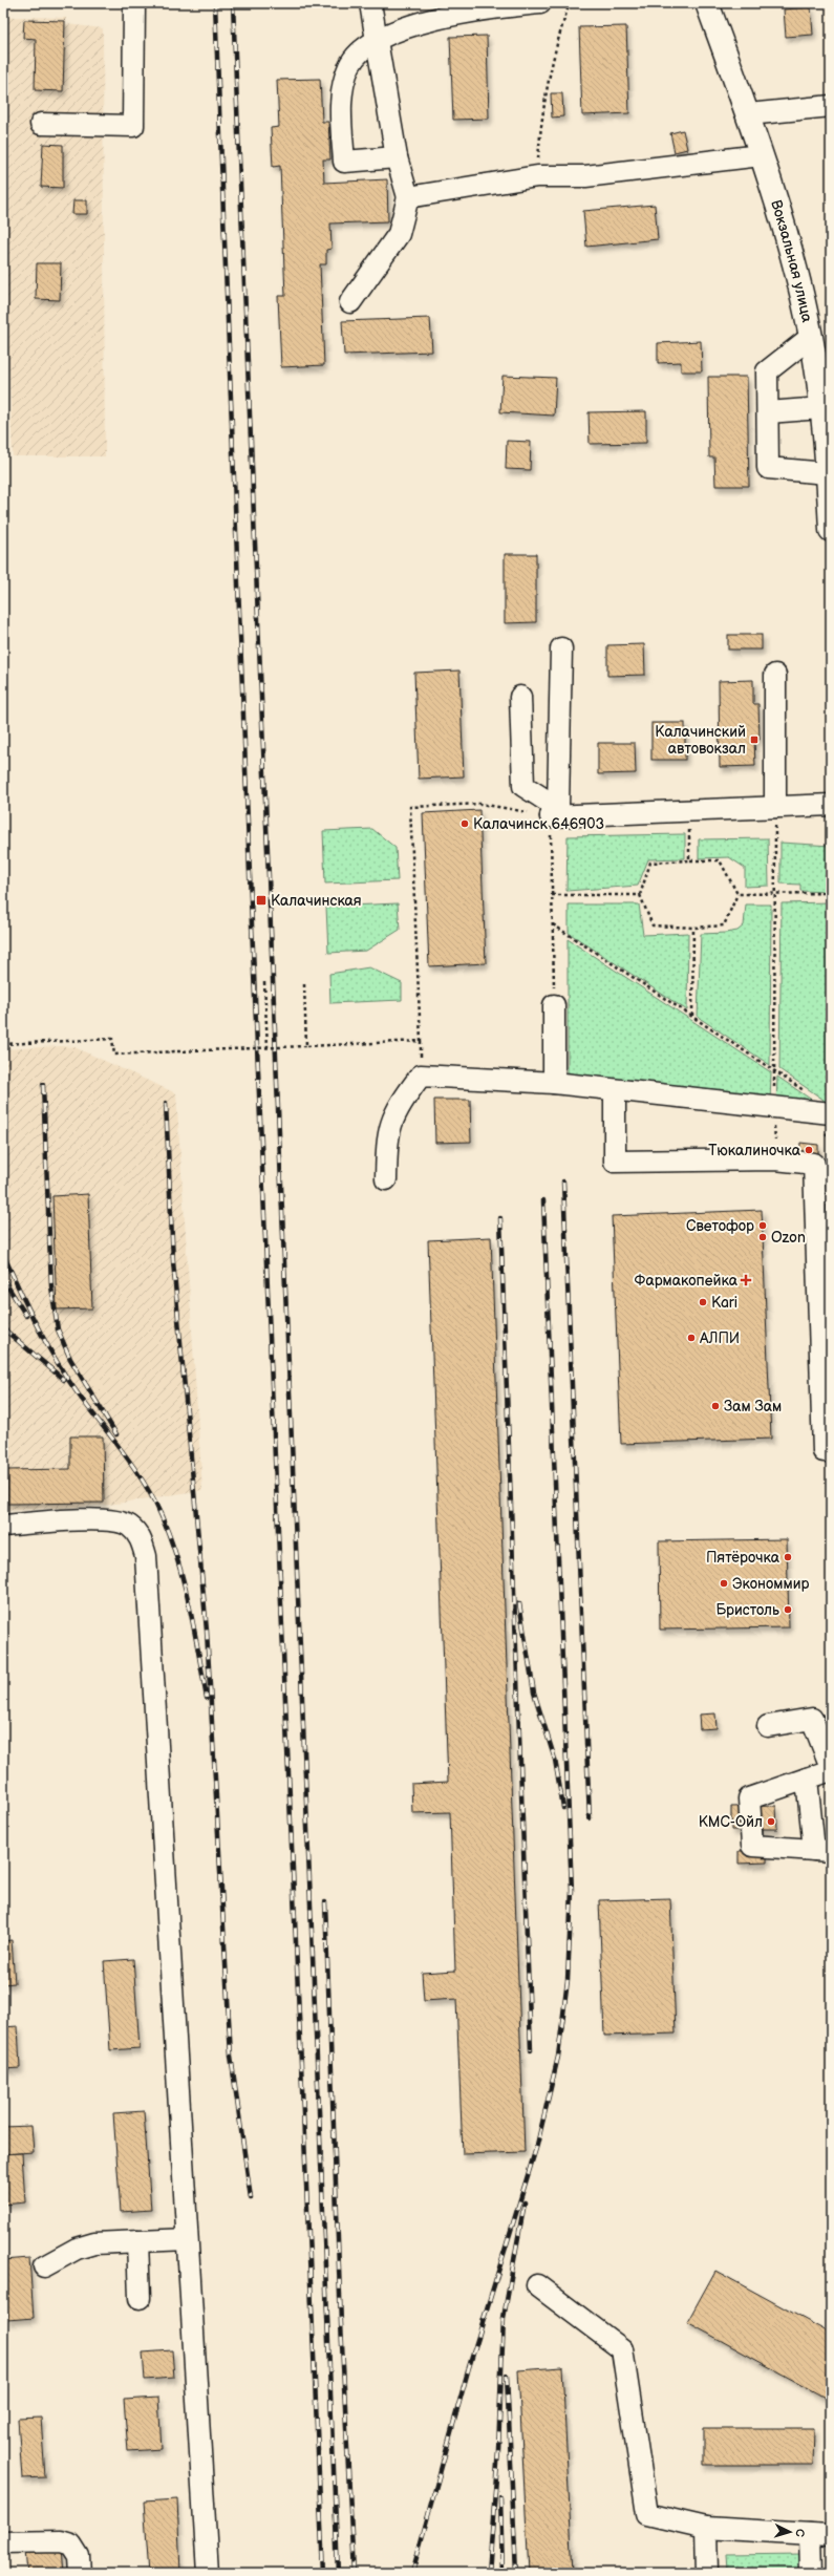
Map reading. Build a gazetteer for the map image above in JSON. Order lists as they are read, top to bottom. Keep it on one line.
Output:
{"streets":{"main road":["Вокзальная улица"]},"places":{"transit":["Калачинский автовокзал","Калачинская"],"other":["Калачинск 646903","Тюкалиночка","Светофор","Ozon","Kari","АЛПИ","Зам Зам","Пятёрочка","Экономмир","Бристоль","КМС-Ойл"],"health":["Фармакопейка"]},"north":"right"}
